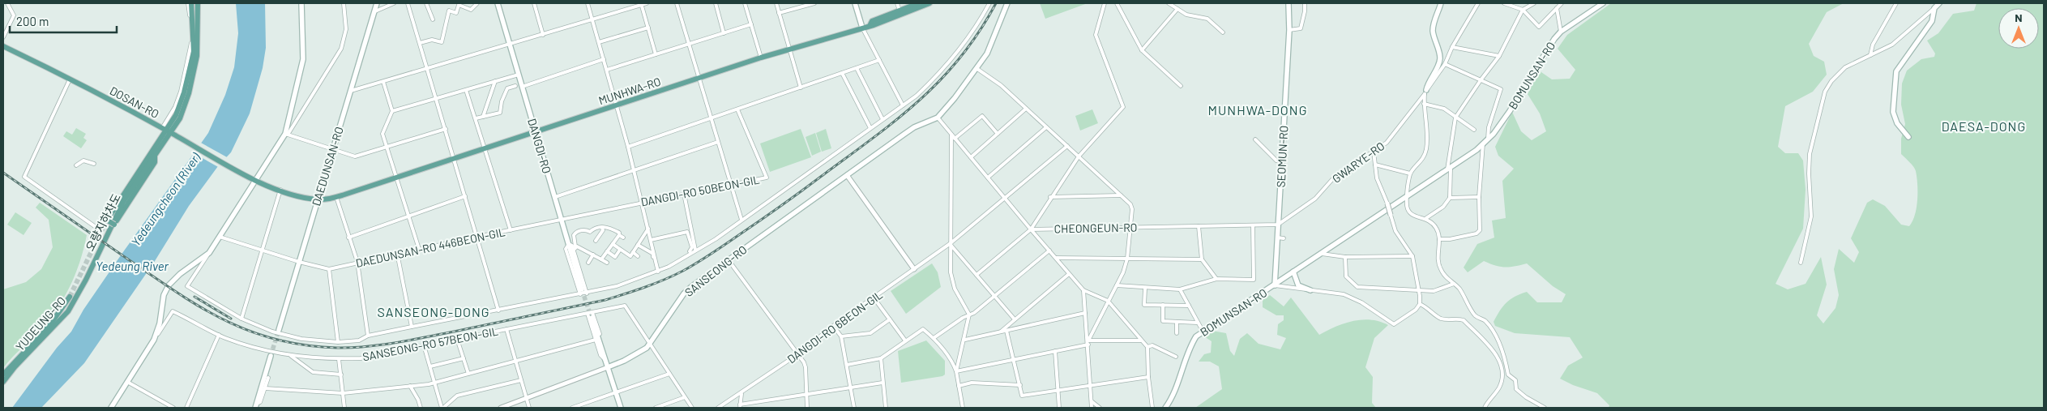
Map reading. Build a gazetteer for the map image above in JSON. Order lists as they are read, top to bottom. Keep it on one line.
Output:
{"streets":{"main road":["BOMUNSAN-RO","MUNHWA-RO","DOSAN-RO","DANGDI-RO","SEOMUN-RO","DAEDUNSAN-RO","오량지하차도","SANSEONG-RO","YUDEUNG-RO"],"street":["GWARYE-RO","DANGDI-RO 50BEON-GIL","CHEONGEUN-RO","DAEDUNSAN-RO 446BEON-GIL","DANGDI-RO 6BEON-GIL","SANSEONG-RO 57BEON-GIL"]},"crossings":[["BOMUNSAN-RO","SEOMUN-RO"],["MUNHWA-RO","DOSAN-RO"],["MUNHWA-RO","DANGDI-RO"],["MUNHWA-RO","DAEDUNSAN-RO"],["DANGDI-RO","DANGDI-RO 50BEON-GIL"],["DANGDI-RO","DAEDUNSAN-RO 446BEON-GIL"],["SEOMUN-RO","GWARYE-RO"],["SEOMUN-RO","CHEONGEUN-RO"],["GWARYE-RO","CHEONGEUN-RO"],["DAEDUNSAN-RO","DAEDUNSAN-RO 446BEON-GIL"],["DANGDI-RO 50BEON-GIL","DAEDUNSAN-RO 446BEON-GIL"],["오량지하차도","YUDEUNG-RO"],["SANSEONG-RO","SANSEONG-RO 57BEON-GIL"]],"districts":["MUNHWA-DONG","DAESA-DONG","SANSEONG-DONG"],"water":["Yedeungcheon (River)","Yedeung River"],"scale_bar":"200 m","north":"top"}
